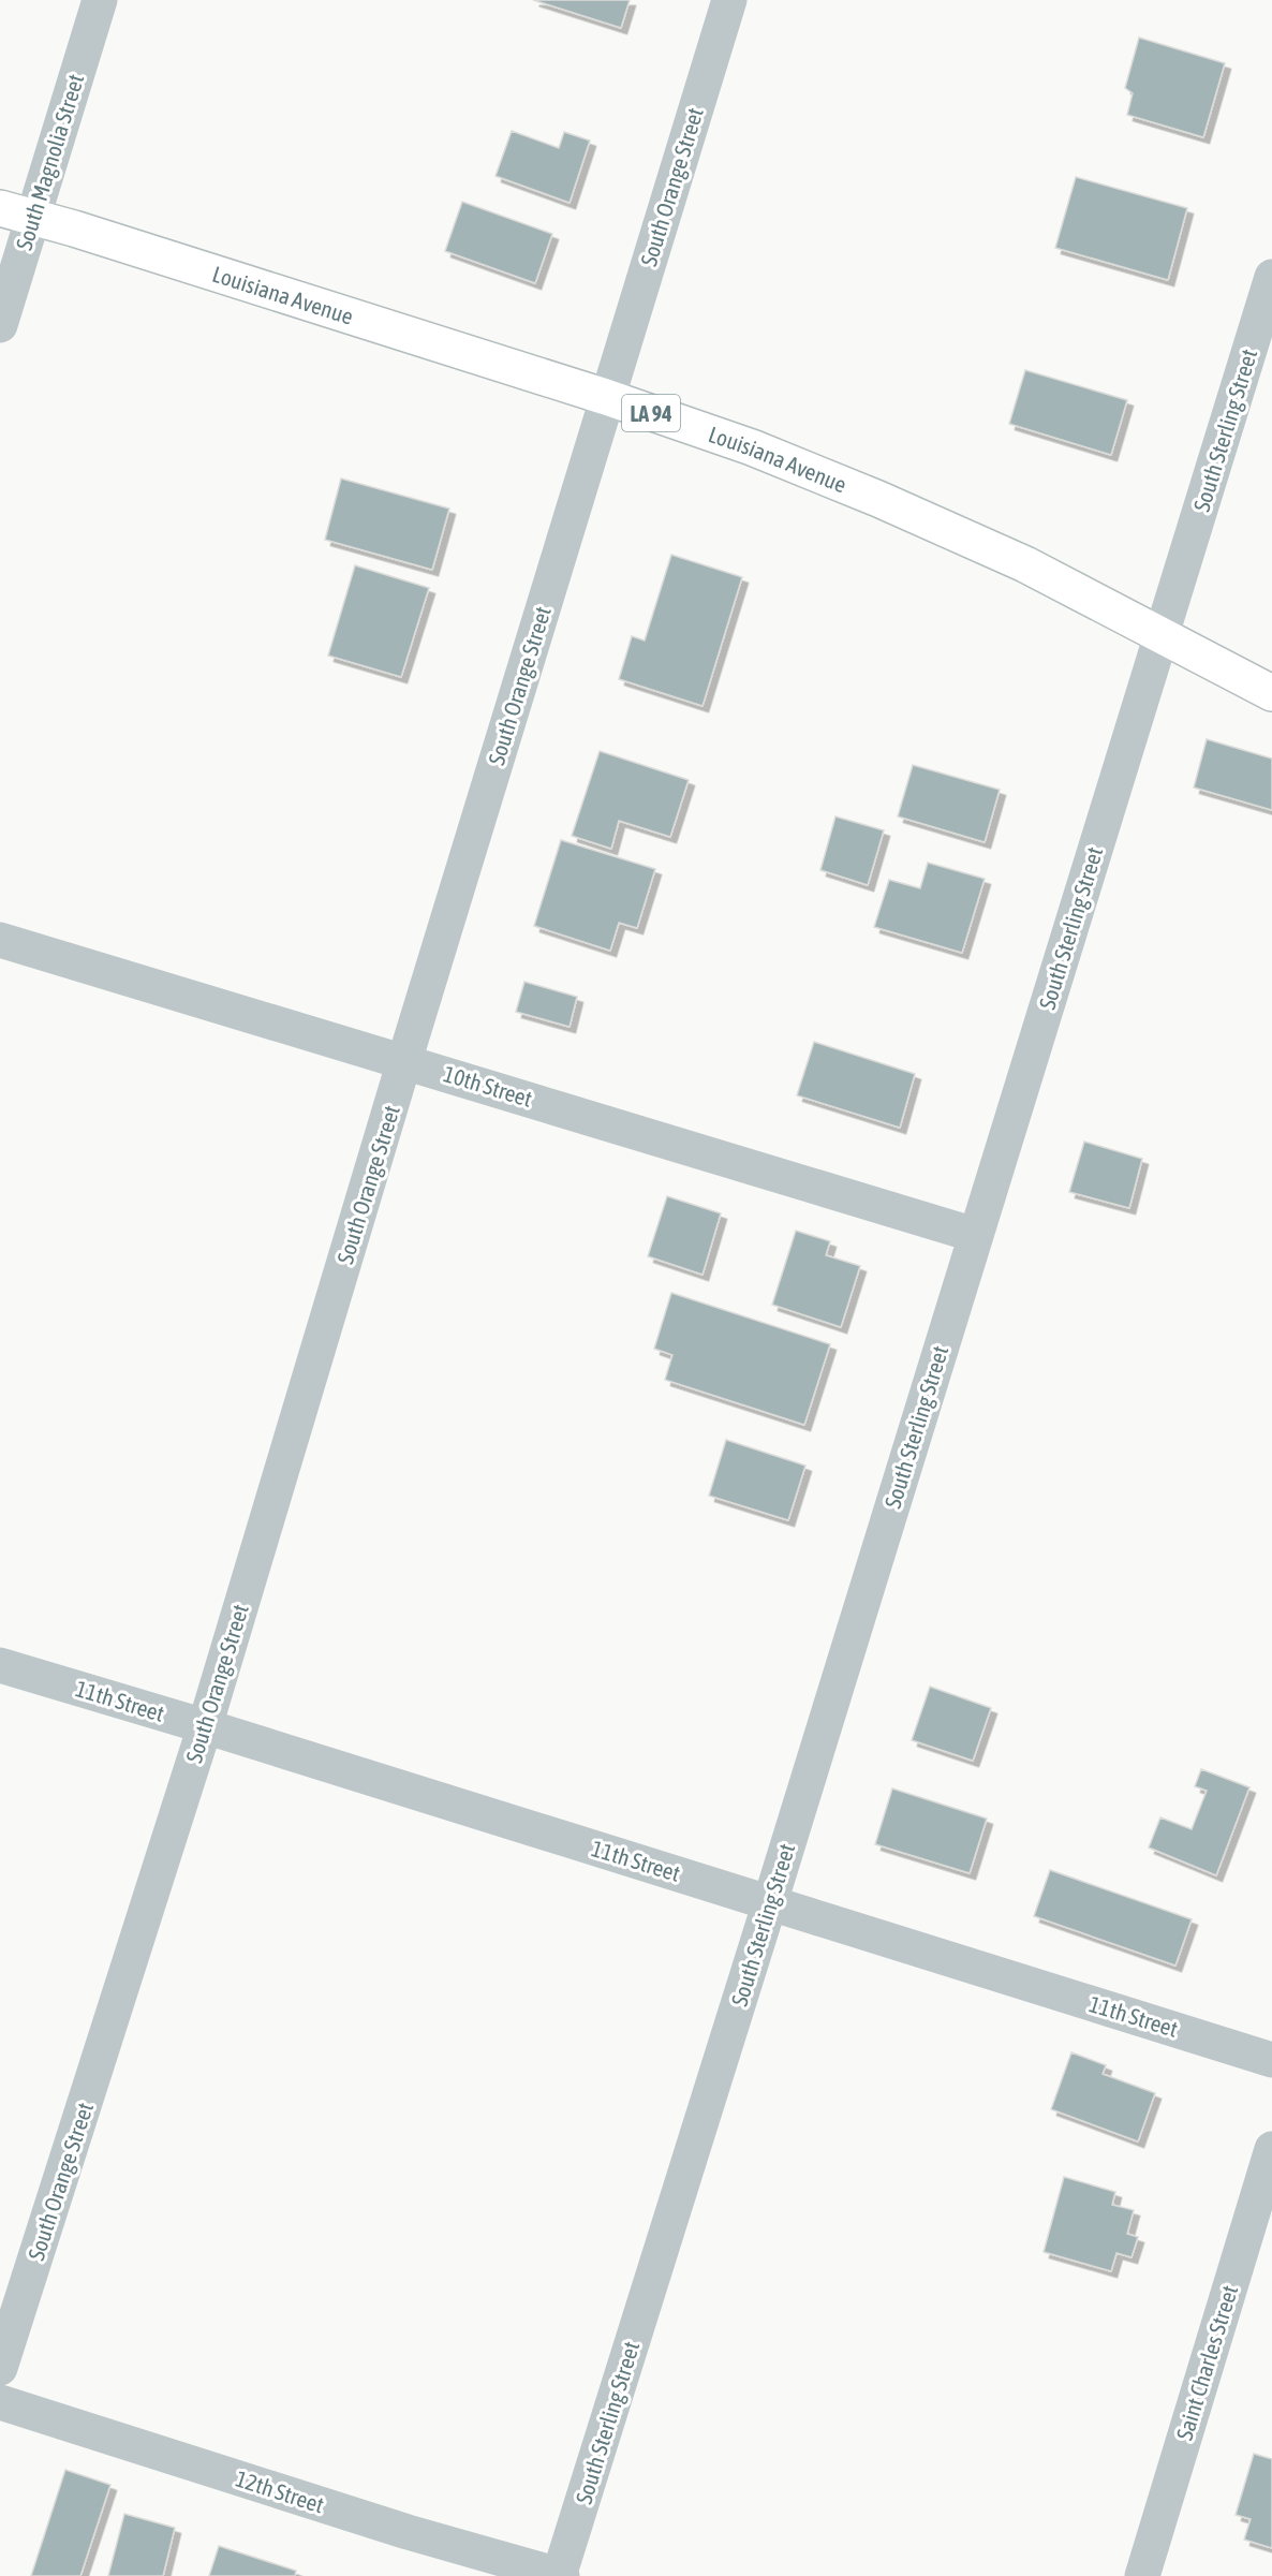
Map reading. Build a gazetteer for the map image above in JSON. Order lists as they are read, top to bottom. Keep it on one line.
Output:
{"streets":{"main road":["Louisiana Avenue","LA 94"],"street":["South Magnolia Street","South Orange Street","South Sterling Street","10th Street","11th Street","Saint Charles Street","12th Street"]},"crossings":[["South Magnolia Street","Louisiana Avenue"],["South Orange Street","Louisiana Avenue"],["South Orange Street","10th Street"],["South Orange Street","11th Street"],["Louisiana Avenue","South Sterling Street"],["South Sterling Street","10th Street"],["South Sterling Street","11th Street"],["South Sterling Street","12th Street"]]}
